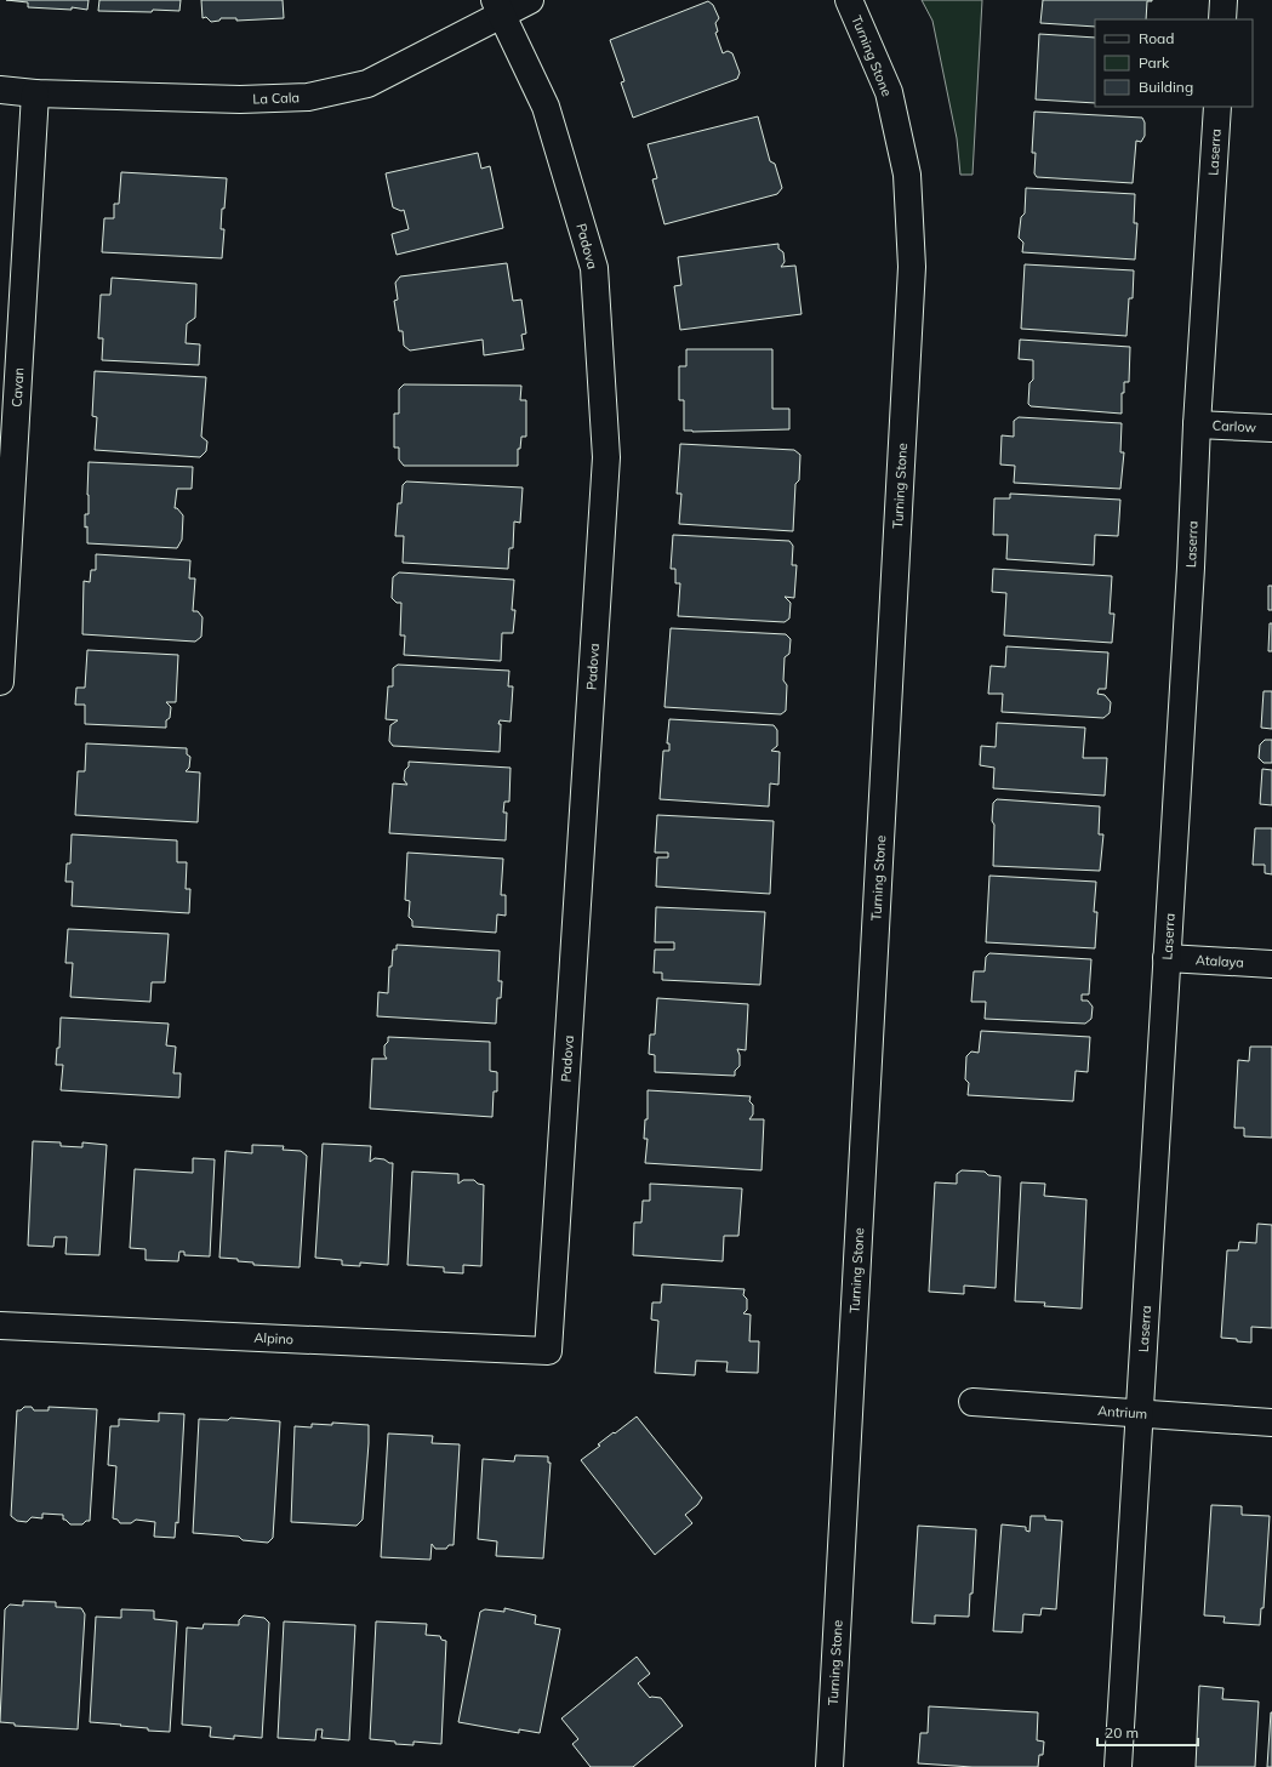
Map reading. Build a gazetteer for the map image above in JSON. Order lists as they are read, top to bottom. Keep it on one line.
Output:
{"streets":{"street":["Turning Stone","La Cala","Laserra","Padova","Cavan","Carlow","Atalaya","Alpino","Antrium"]},"crossings":[["La Cala","Padova"],["La Cala","Cavan"],["Laserra","Carlow"],["Laserra","Atalaya"],["Laserra","Antrium"],["Padova","Alpino"]],"legend":["Road","Park","Building"],"scale_bar":"20 m"}
